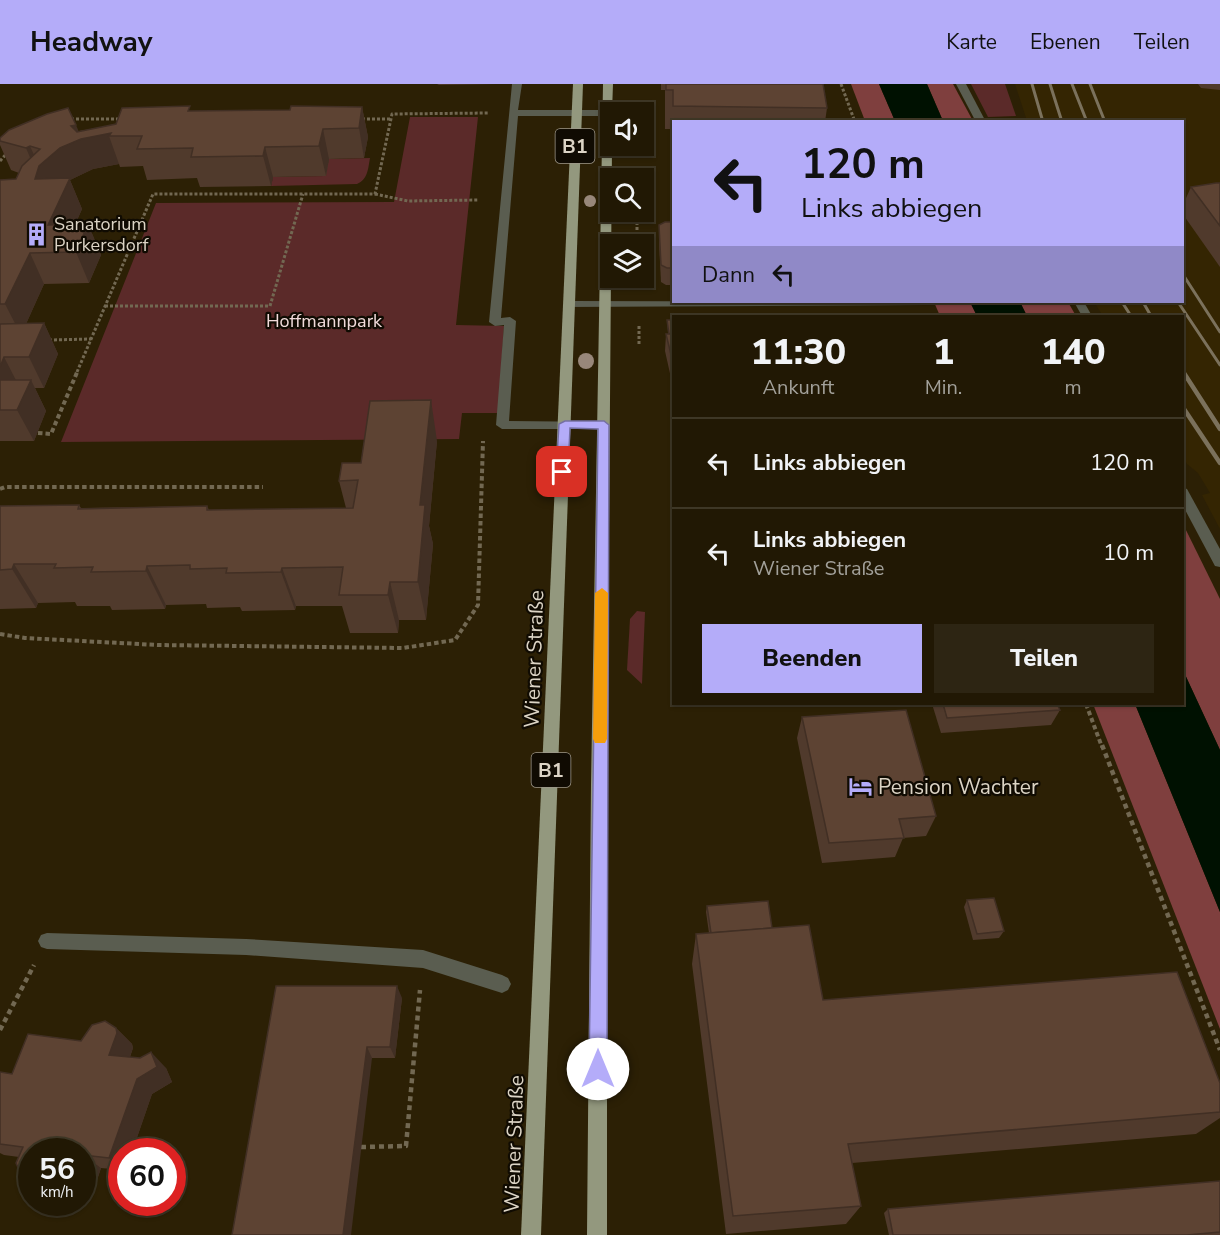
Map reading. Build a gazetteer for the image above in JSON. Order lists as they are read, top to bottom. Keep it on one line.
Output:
{"streets":{"main road":["B1","Wiener Straße"]},"parks":["Hoffmannpark"],"places":{"building":["Sanatorium Purkersdorf"],"hotel":["Pension Wachter"]},"page":{"header":"Headway","nav":["Karte","Ebenen","Teilen"],"turn":["120 m","Links abbiegen"],"then":"Dann","eta":["11:30","Ankunft","1","Min.","140","m"],"list":[{"name":"Links abbiegen","value":"120 m"},{"name":"Links abbiegen","note":"Wiener Straße","value":"10 m"}],"buttons":["Beenden","Teilen"],"speed":"56 km/h","limit":"60"}}
